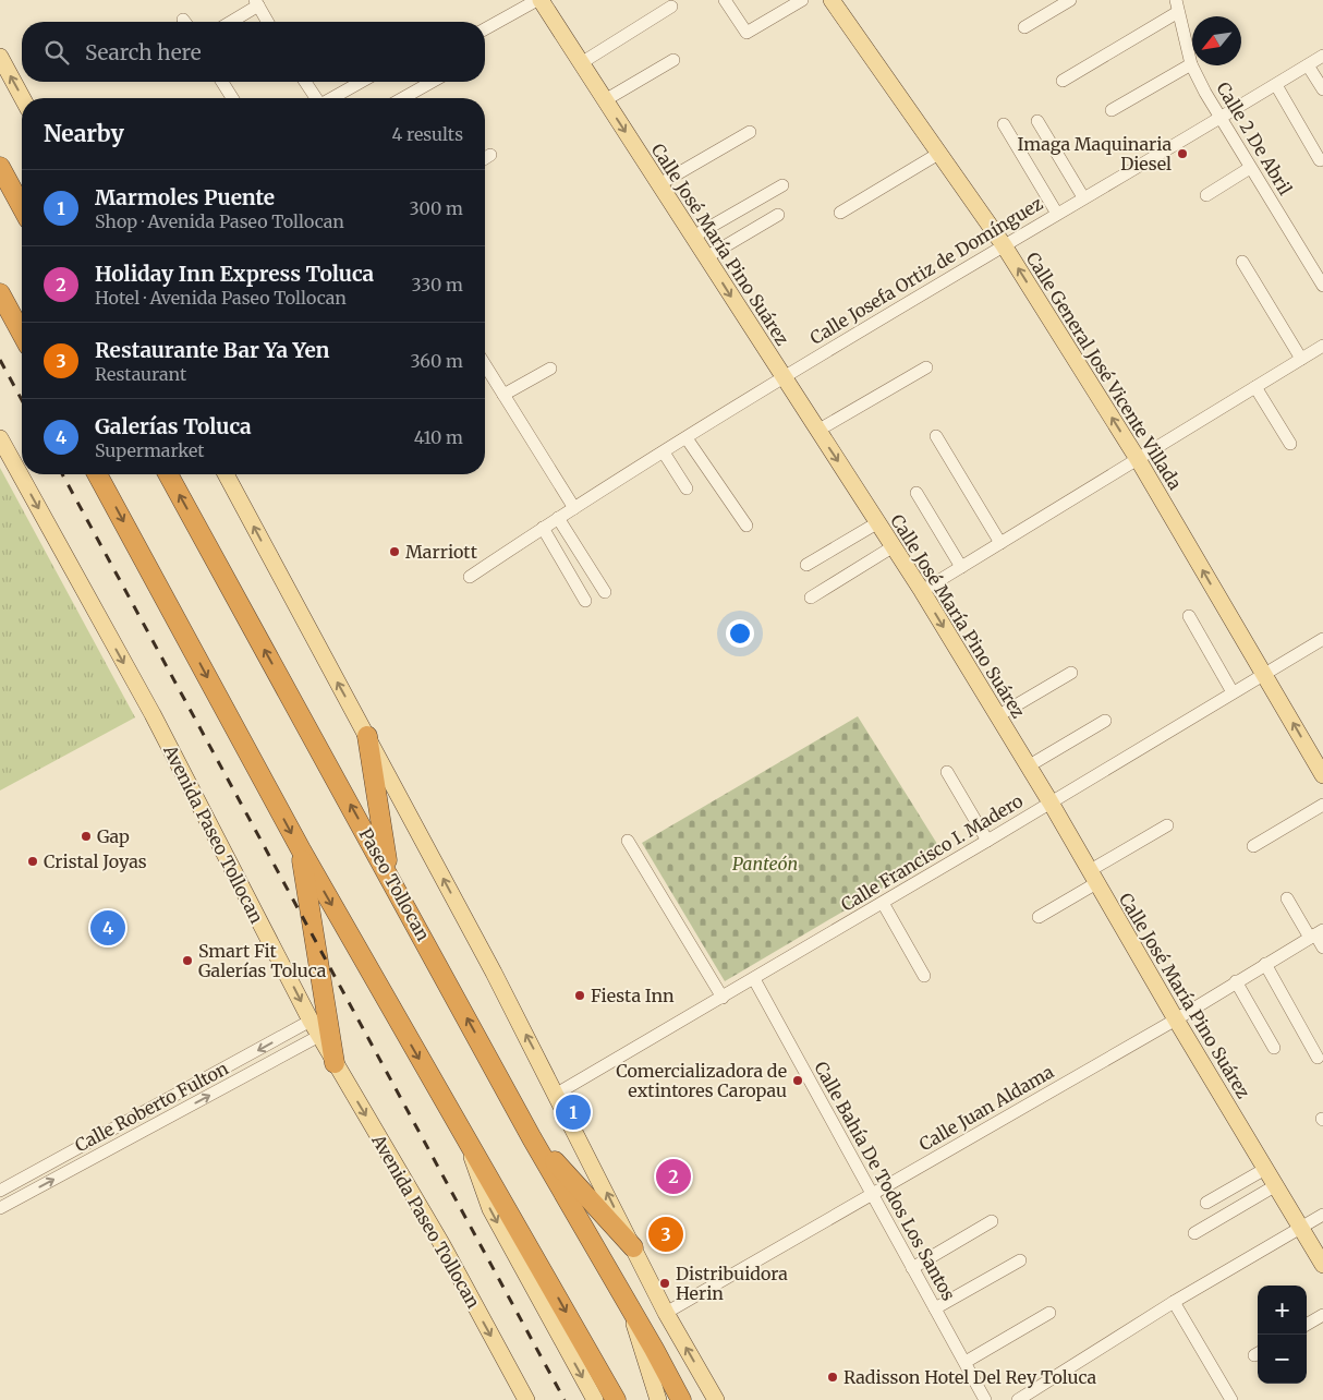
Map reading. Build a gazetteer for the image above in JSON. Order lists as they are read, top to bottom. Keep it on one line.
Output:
{"streets":{"highway":["Paseo Tollocan"],"main road":["Calle José María Pino Suárez","Calle General José Vicente Villada","Avenida Paseo Tollocan"],"street":["Calle 2 De Abril","Calle Josefa Ortiz de Domínguez","Calle Francisco I. Madero","Calle Roberto Fulton","Calle Juan Aldama","Calle Bahía De Todos Los Santos"]},"crossings":[["Calle 2 De Abril","Calle Josefa Ortiz de Domínguez"],["Calle José María Pino Suárez","Calle Josefa Ortiz de Domínguez"],["Calle José María Pino Suárez","Calle Francisco I. Madero"],["Calle José María Pino Suárez","Calle Juan Aldama"],["Calle Josefa Ortiz de Domínguez","Calle General José Vicente Villada"],["Calle General José Vicente Villada","Calle Francisco I. Madero"],["Avenida Paseo Tollocan","Calle Roberto Fulton"],["Calle Francisco I. Madero","Calle Bahía De Todos Los Santos"],["Calle Juan Aldama","Calle Bahía De Todos Los Santos"]],"one_way":["Calle General José Vicente Villada","Avenida Paseo Tollocan"],"parks":["Panteón"],"places":["Imaga Maquinaria Diesel","Marriott","Gap","Cristal Joyas","Smart Fit Galerías Toluca","Fiesta Inn","Comercializadora de extintores Caropau","Distribuidora Herin","Radisson Hotel Del Rey Toluca"],"north":"bottom left","page":{"search":"Search here","heading":["Nearby","4 results"],"list":[{"mark":"1","name":"Marmoles Puente","note":"Shop · Avenida Paseo Tollocan","value":"300 m"},{"mark":"2","name":"Holiday Inn Express Toluca","note":"Hotel · Avenida Paseo Tollocan","value":"330 m"},{"mark":"3","name":"Restaurante Bar Ya Yen","note":"Restaurant","value":"360 m"},{"mark":"4","name":"Galerías Toluca","note":"Supermarket","value":"410 m"}],"pins":["4","1","2","3"],"map_buttons":["+","−"]}}
